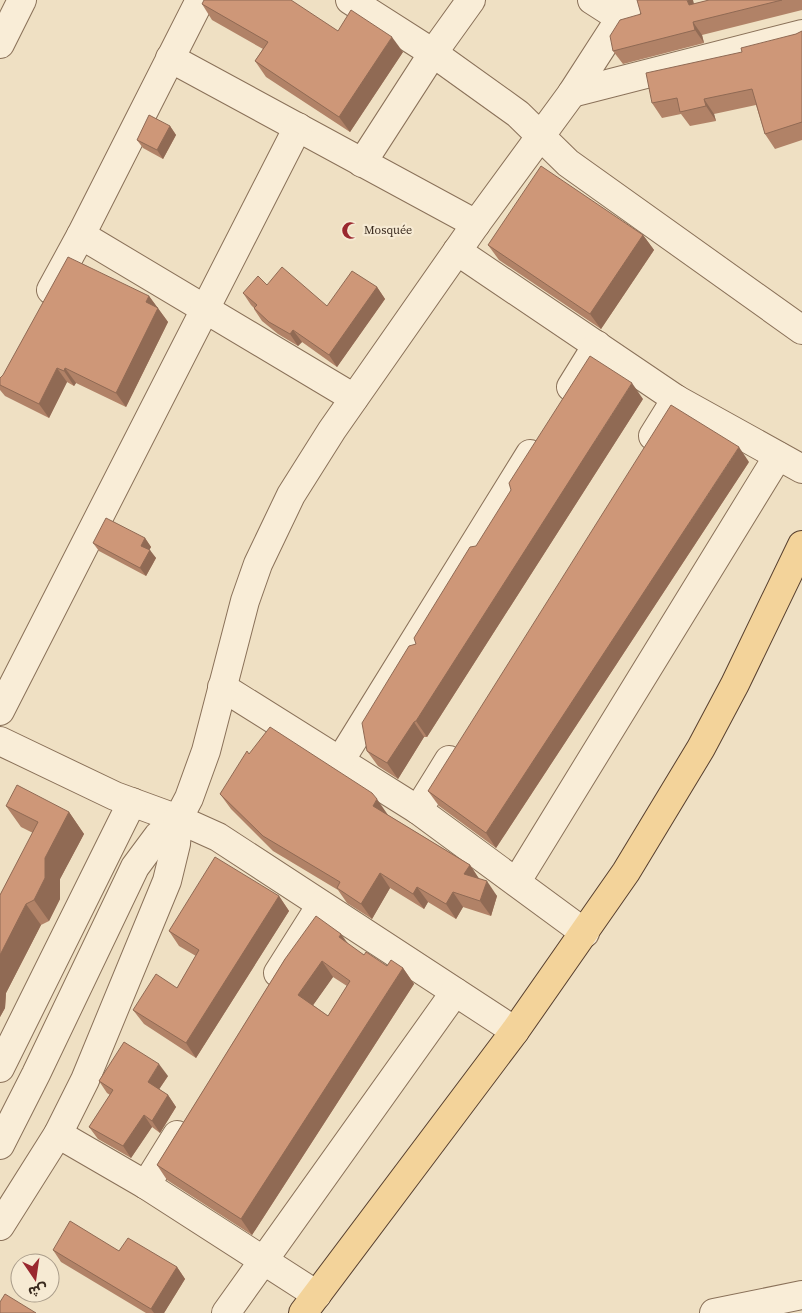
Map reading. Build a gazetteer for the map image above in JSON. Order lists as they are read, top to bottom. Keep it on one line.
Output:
{"places":{"mosque":["Mosquée"]},"north":"bottom"}
